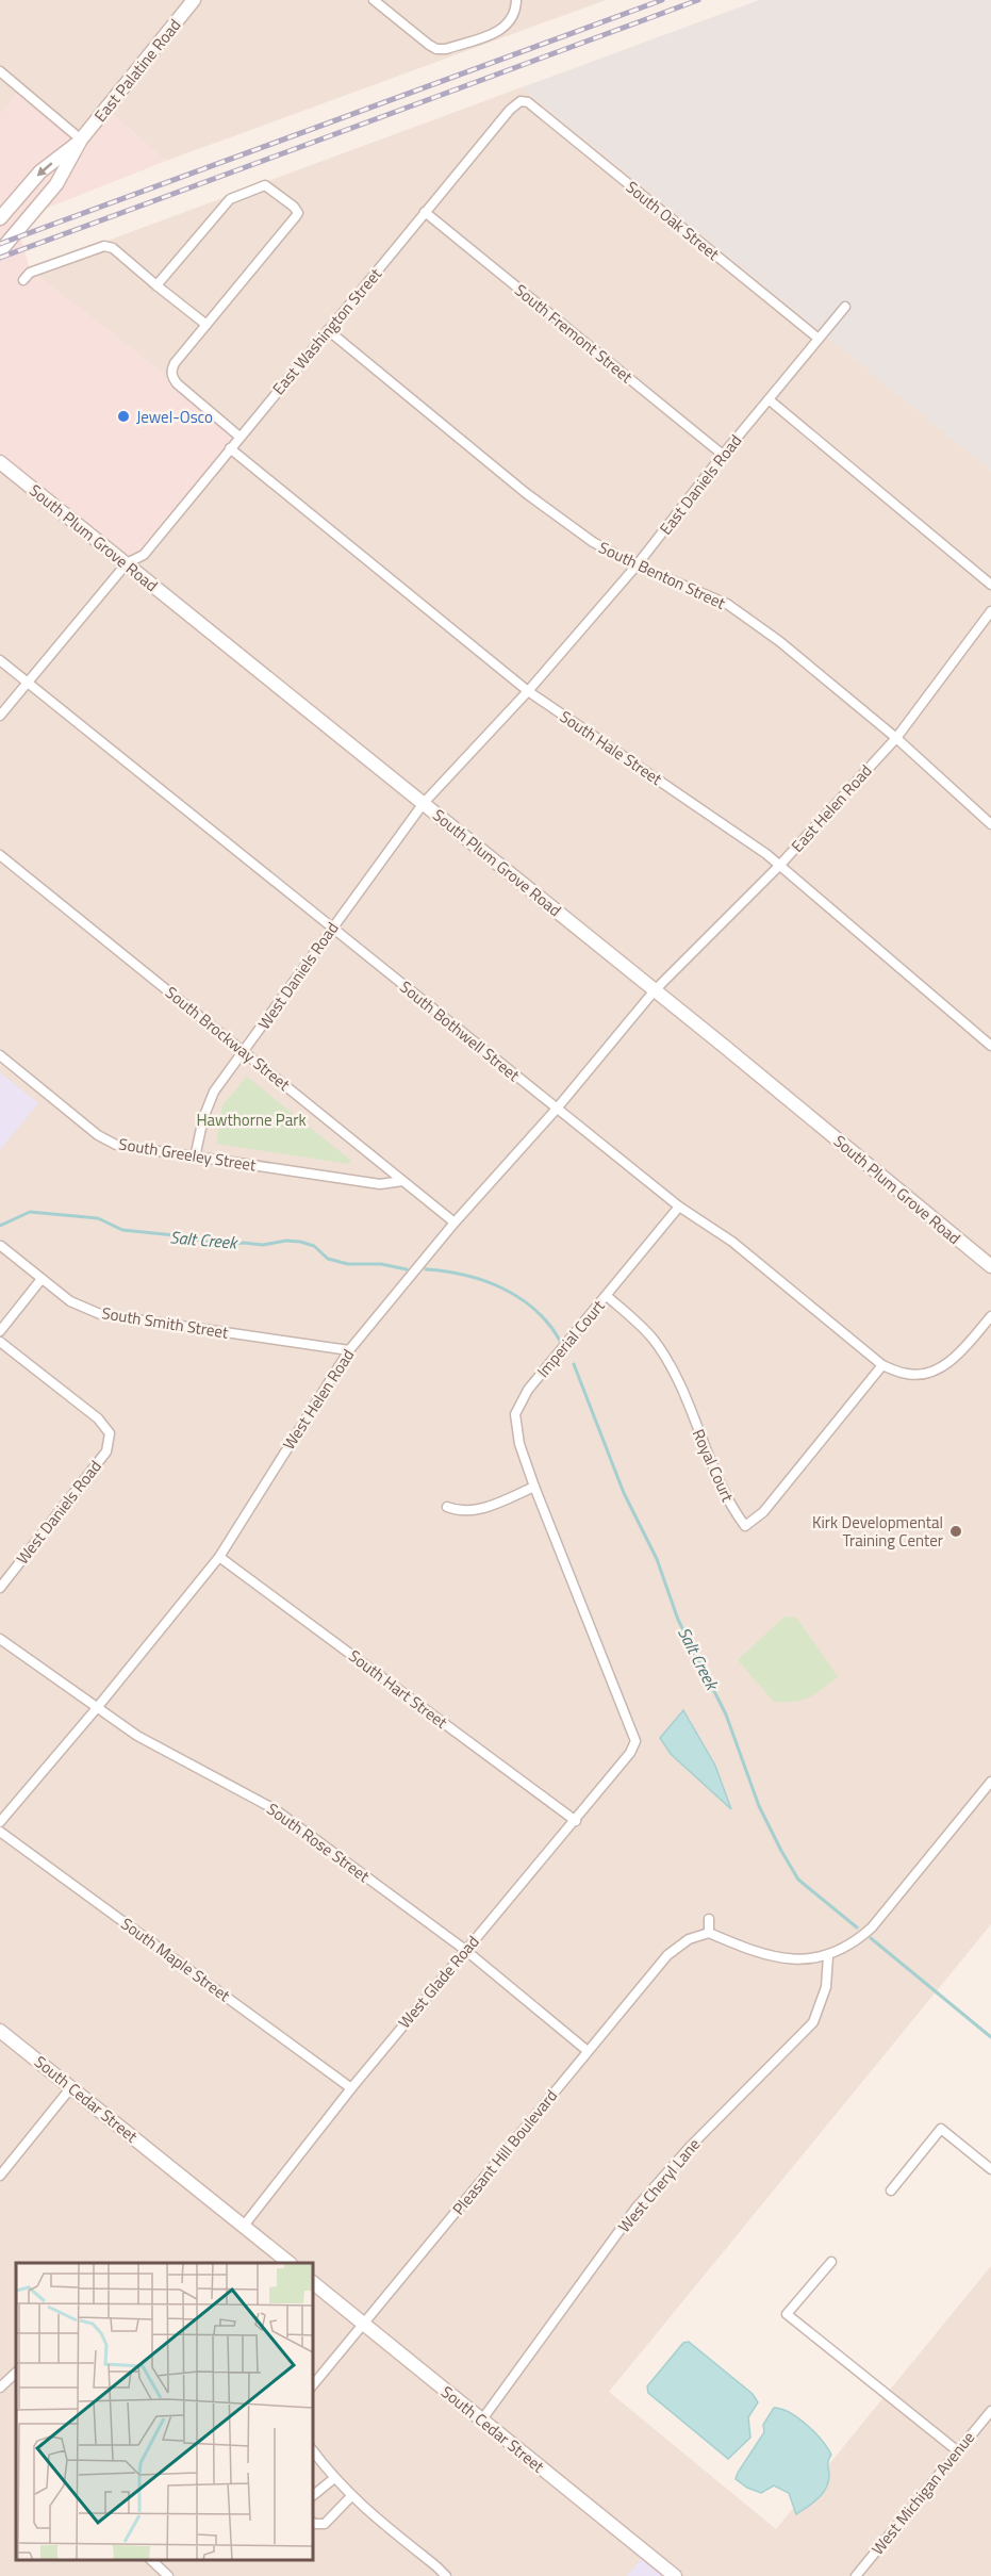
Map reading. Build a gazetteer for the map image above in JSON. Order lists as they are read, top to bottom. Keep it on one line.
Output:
{"streets":{"main road":["East Palatine Road","South Plum Grove Road","South Cedar Street"],"street":["South Oak Street","East Washington Street","South Fremont Street","East Daniels Road","South Benton Street","South Hale Street","East Helen Road","West Daniels Road","South Bothwell Street","South Brockway Street","South Greeley Street","South Smith Street","Imperial Court","West Helen Road","Royal Court","South Hart Street","South Rose Street","South Maple Street","West Glade Road","Pleasant Hill Boulevard","West Cheryl Lane","West Michigan Avenue"]},"crossings":[["South Oak Street","East Washington Street"],["South Oak Street","East Daniels Road"],["East Washington Street","South Fremont Street"],["East Washington Street","South Plum Grove Road"],["East Washington Street","South Benton Street"],["East Washington Street","South Hale Street"],["East Washington Street","South Bothwell Street"],["South Fremont Street","East Daniels Road"],["East Daniels Road","South Plum Grove Road"],["East Daniels Road","South Benton Street"],["East Daniels Road","South Hale Street"],["East Daniels Road","West Daniels Road"],["South Plum Grove Road","East Helen Road"],["South Plum Grove Road","West Daniels Road"],["South Plum Grove Road","West Helen Road"],["South Benton Street","East Helen Road"],["South Hale Street","East Helen Road"],["East Helen Road","West Helen Road"],["West Daniels Road","South Bothwell Street"],["West Daniels Road","South Brockway Street"],["West Daniels Road","South Greeley Street"],["South Bothwell Street","Imperial Court"],["South Bothwell Street","West Helen Road"],["South Bothwell Street","Royal Court"],["South Brockway Street","South Greeley Street"],["South Brockway Street","West Helen Road"],["South Smith Street","West Helen Road"],["Imperial Court","Royal Court"],["Imperial Court","West Glade Road"],["West Helen Road","South Hart Street"],["West Helen Road","South Rose Street"],["South Hart Street","West Glade Road"],["South Rose Street","West Glade Road"],["South Rose Street","Pleasant Hill Boulevard"],["South Maple Street","West Glade Road"],["West Glade Road","South Cedar Street"],["South Cedar Street","Pleasant Hill Boulevard"],["South Cedar Street","West Cheryl Lane"]],"water":["Salt Creek"],"parks":["Hawthorne Park"],"places":["Jewel-Osco","Kirk Developmental Training Center"]}
